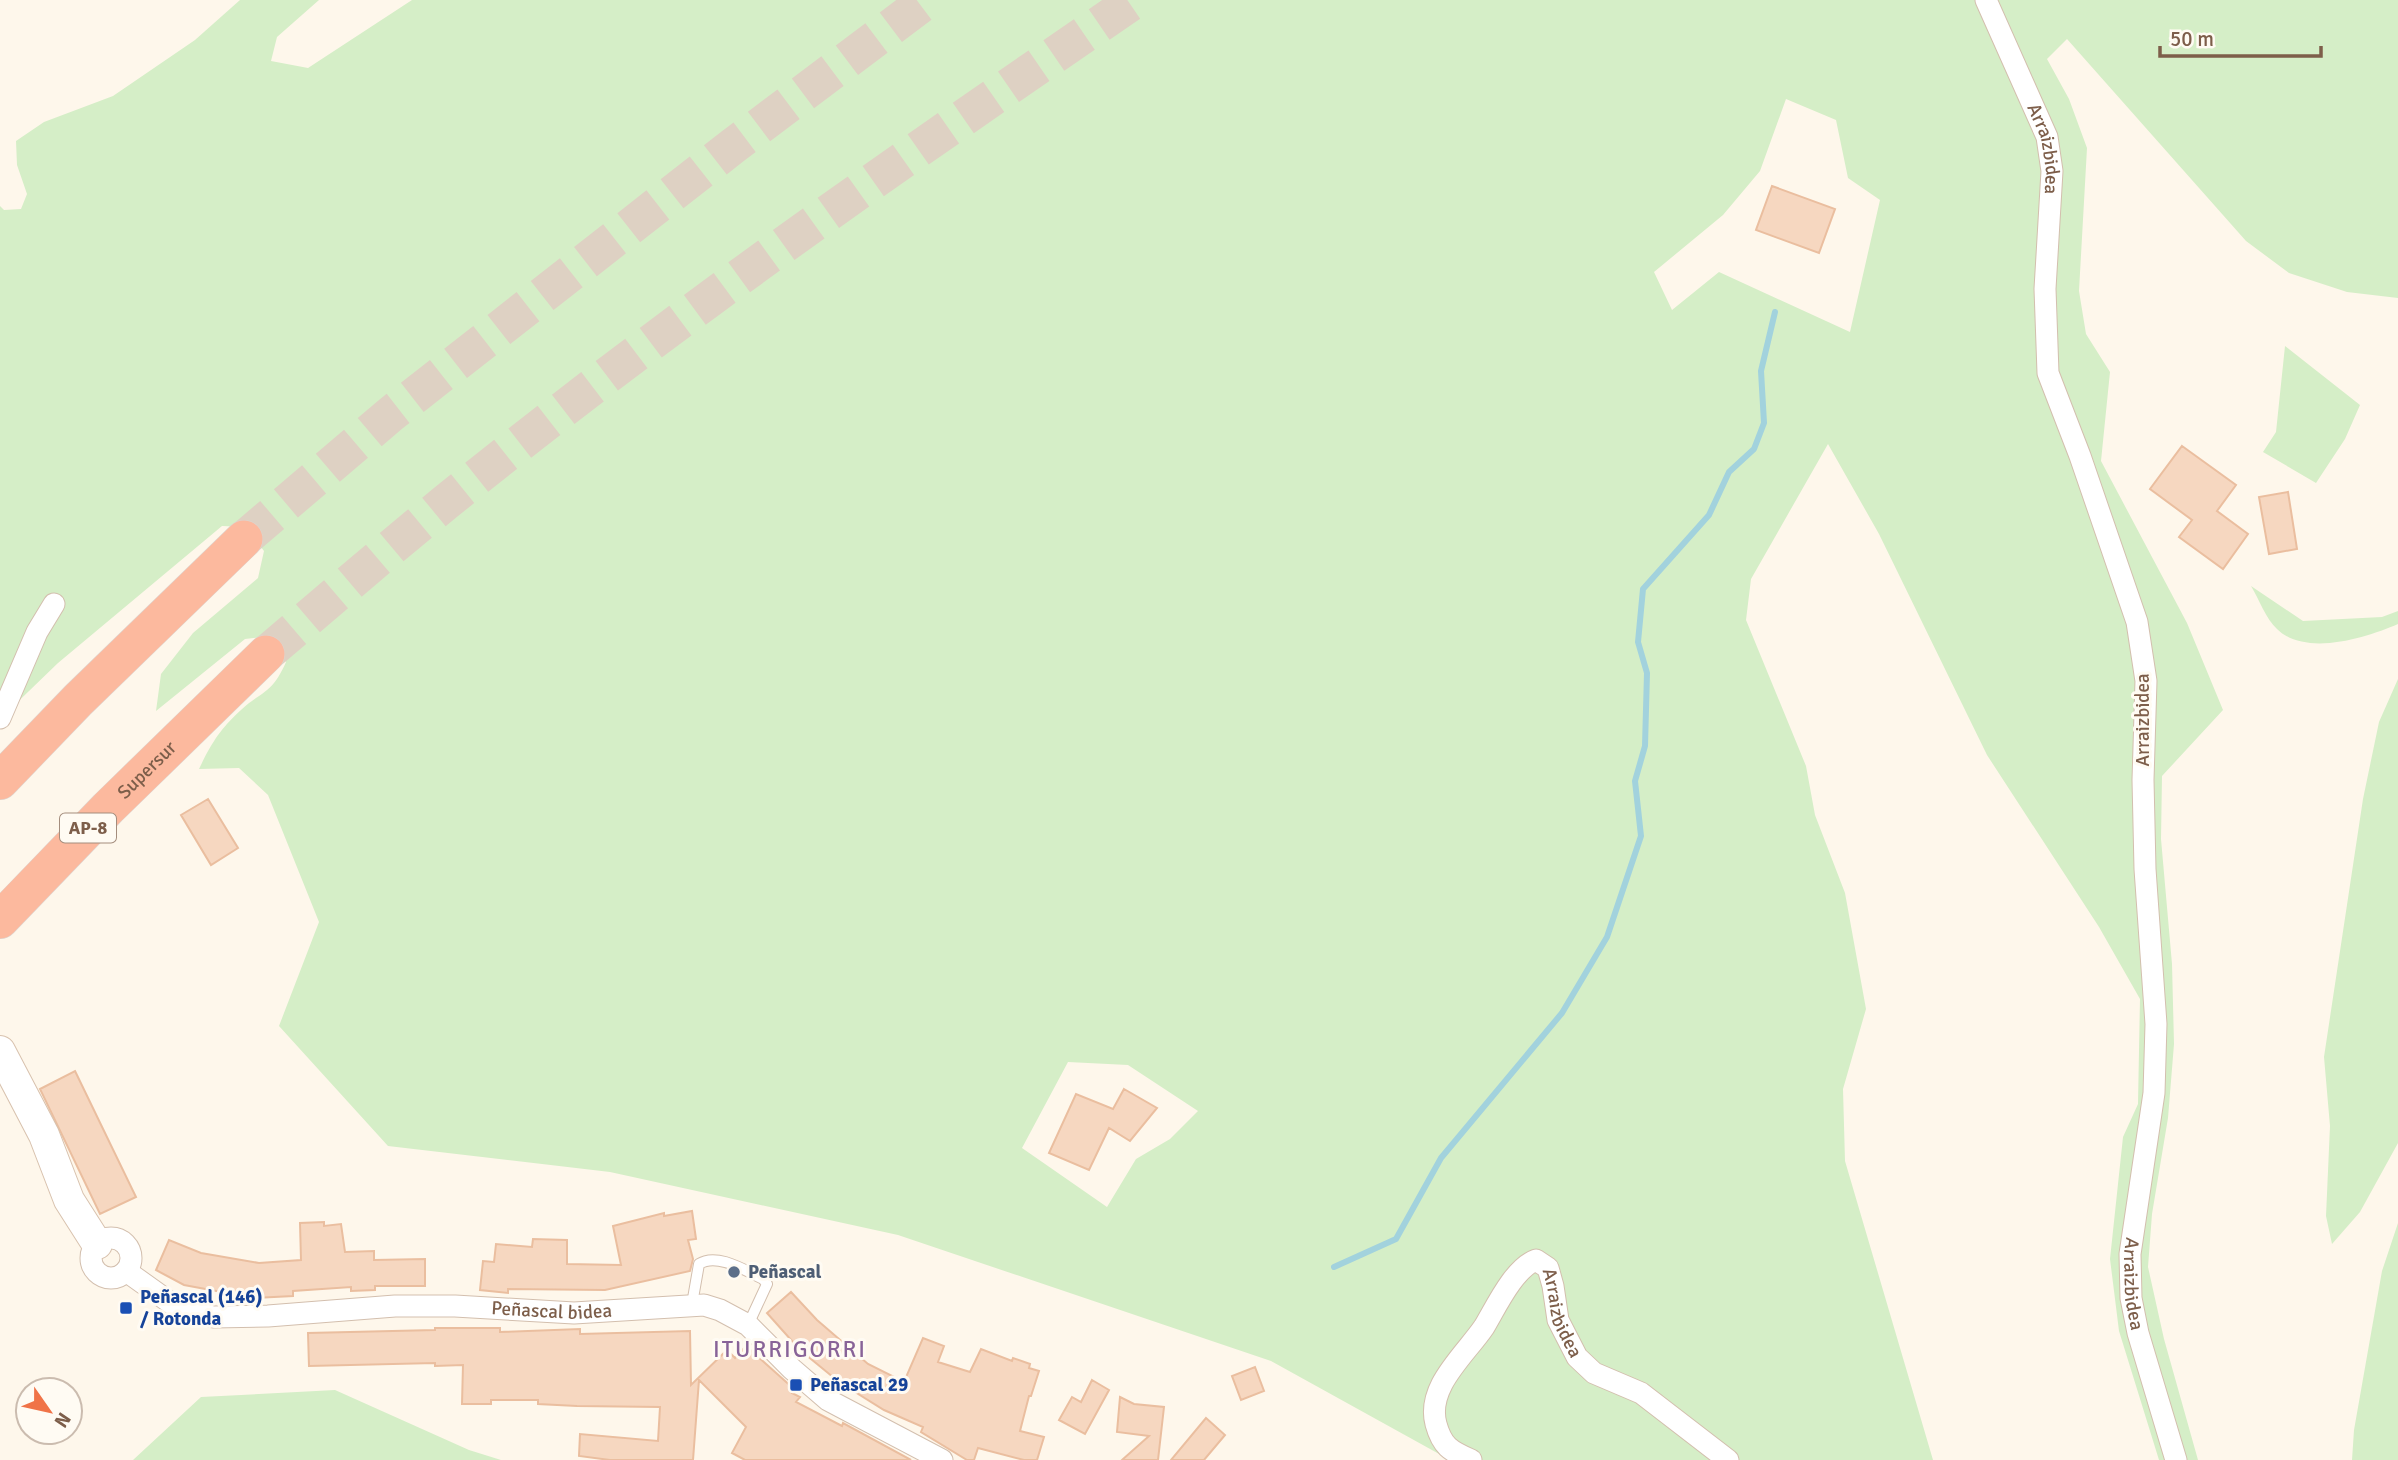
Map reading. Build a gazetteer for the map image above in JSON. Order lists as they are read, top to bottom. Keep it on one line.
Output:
{"streets":{"highway":["Supersur","AP-8"],"street":["Arraizbidea","Peñascal bidea"]},"districts":["ITURRIGORRI"],"places":{"other":["Peñascal"],"transit":["Peñascal (146) / Rotonda","Peñascal 29"]},"scale_bar":"50 m","north":"bottom right"}
